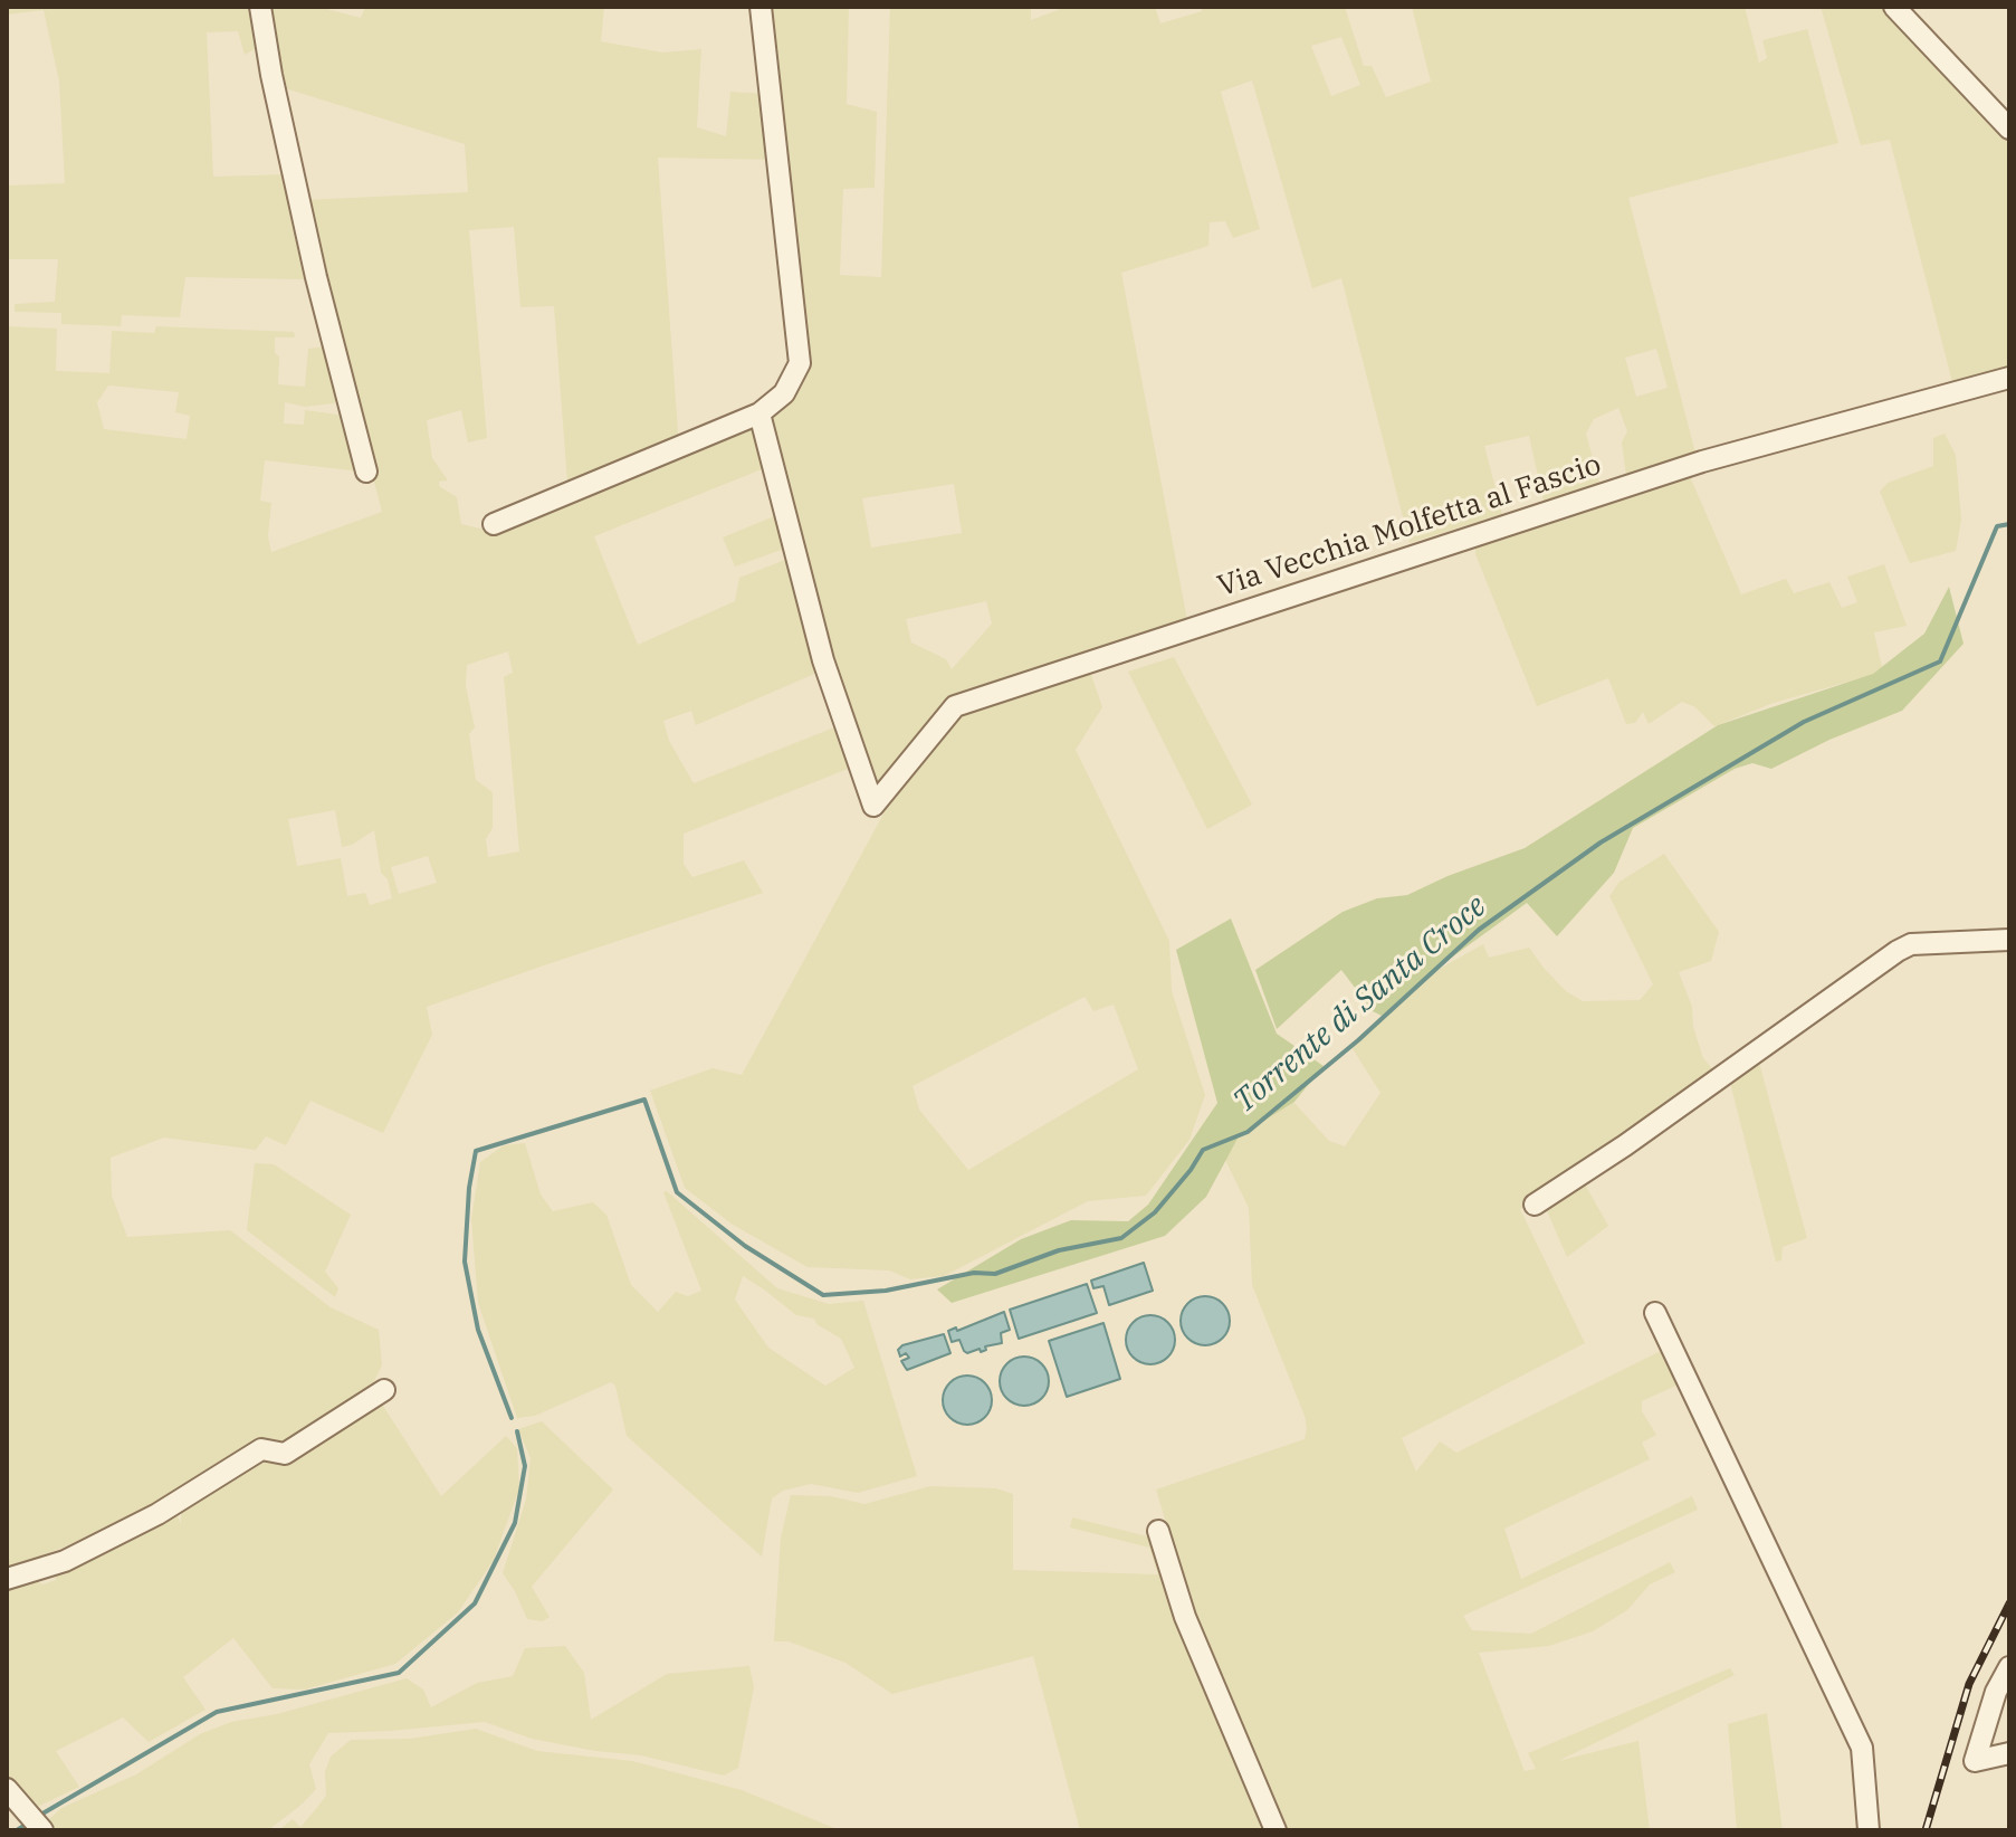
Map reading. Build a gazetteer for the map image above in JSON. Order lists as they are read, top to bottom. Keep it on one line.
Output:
{"streets":{"street":["Via Vecchia Molfetta al Fascio"]},"water":["Torrente di Santa Croce"]}
